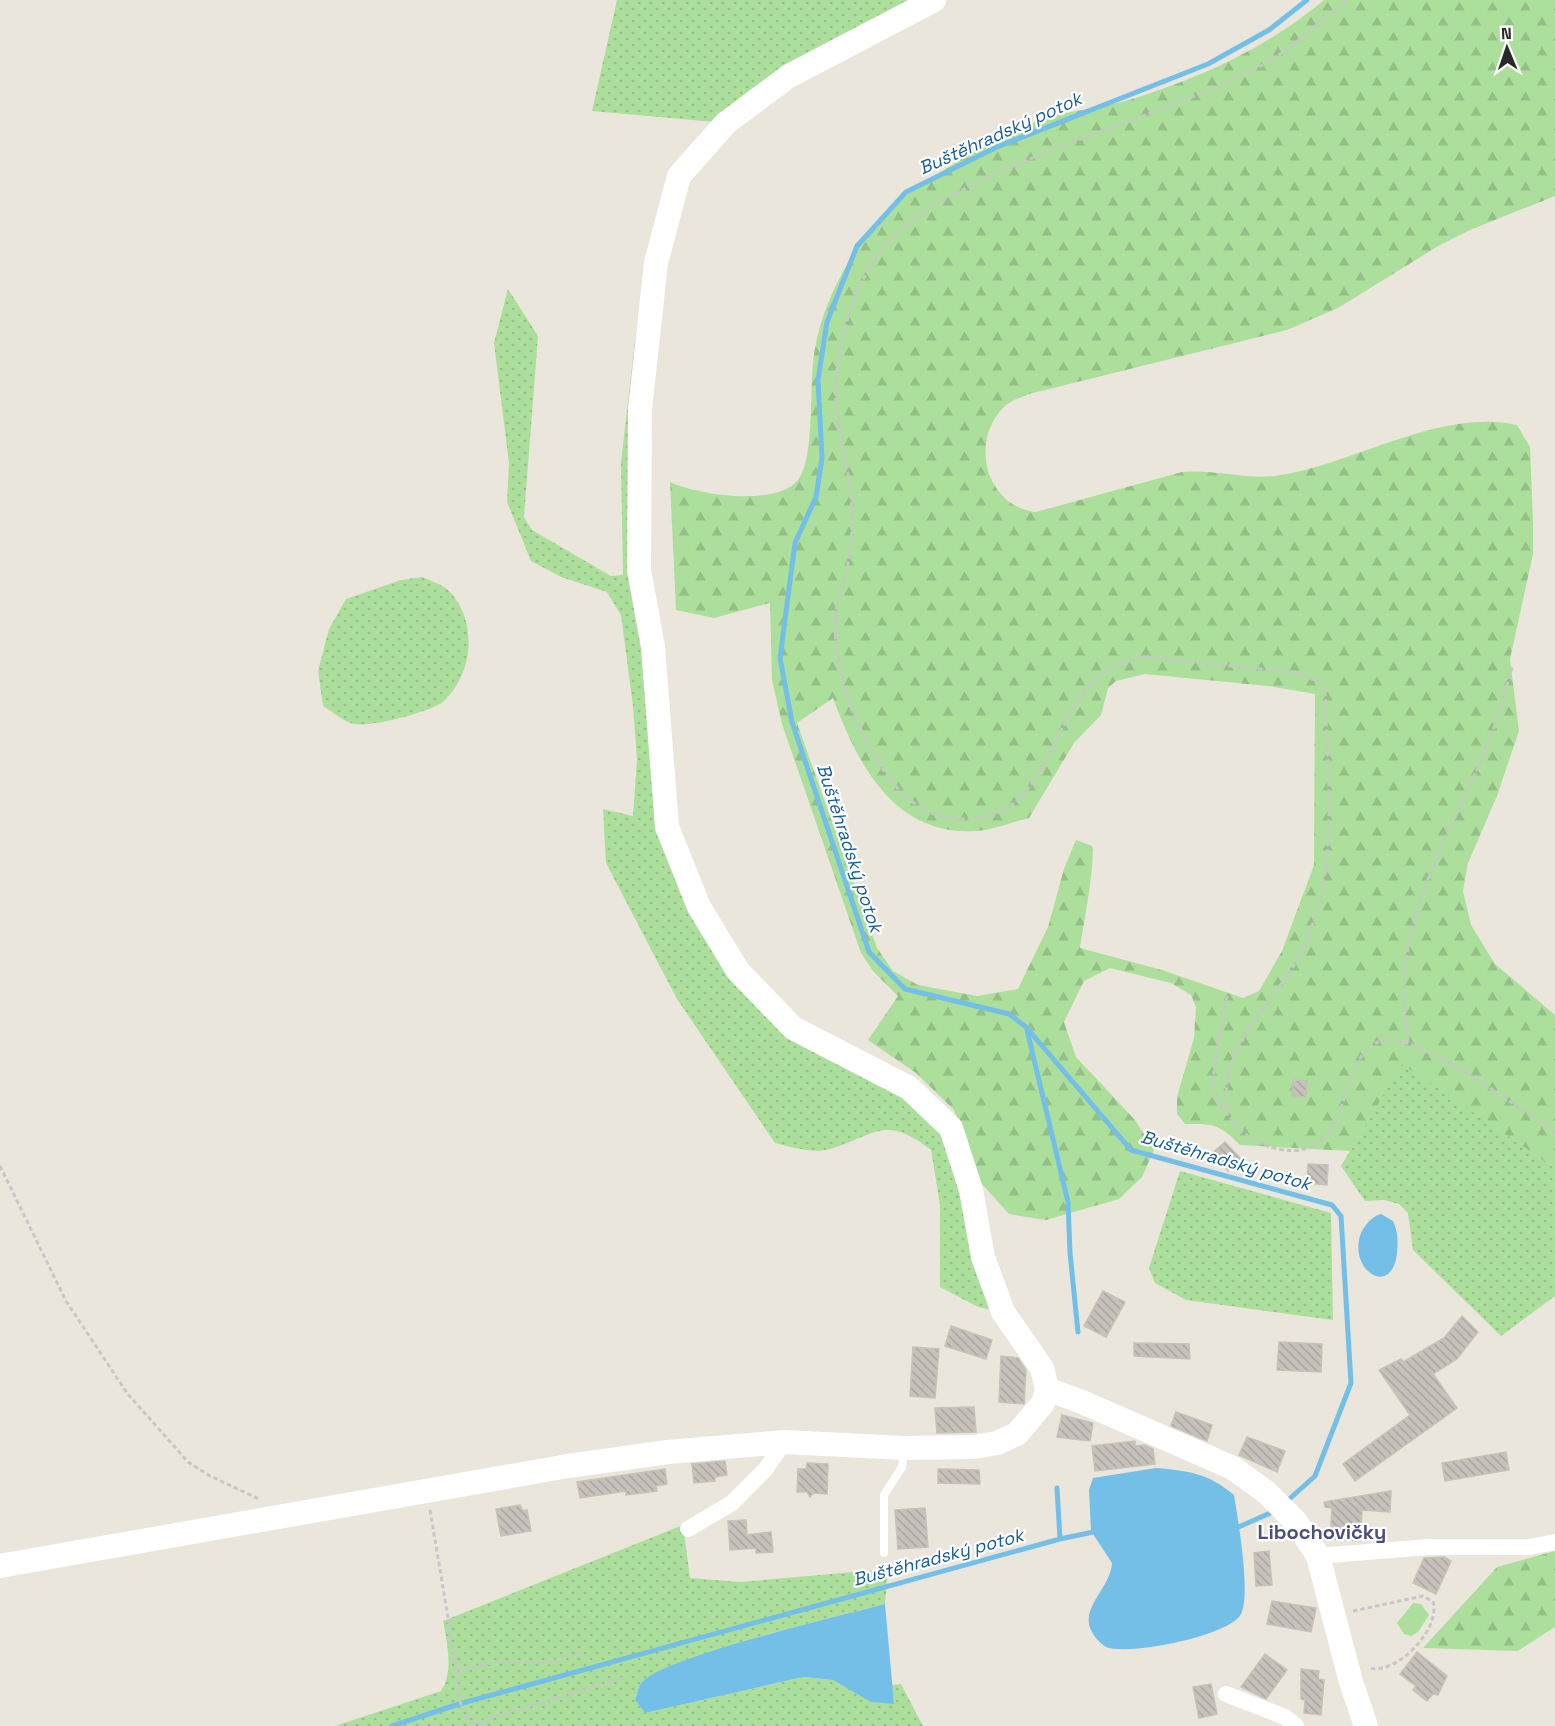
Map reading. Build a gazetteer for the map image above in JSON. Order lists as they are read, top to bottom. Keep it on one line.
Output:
{"districts":["Libochovičky"],"water":["Buštěhradský potok"],"north":"top"}
